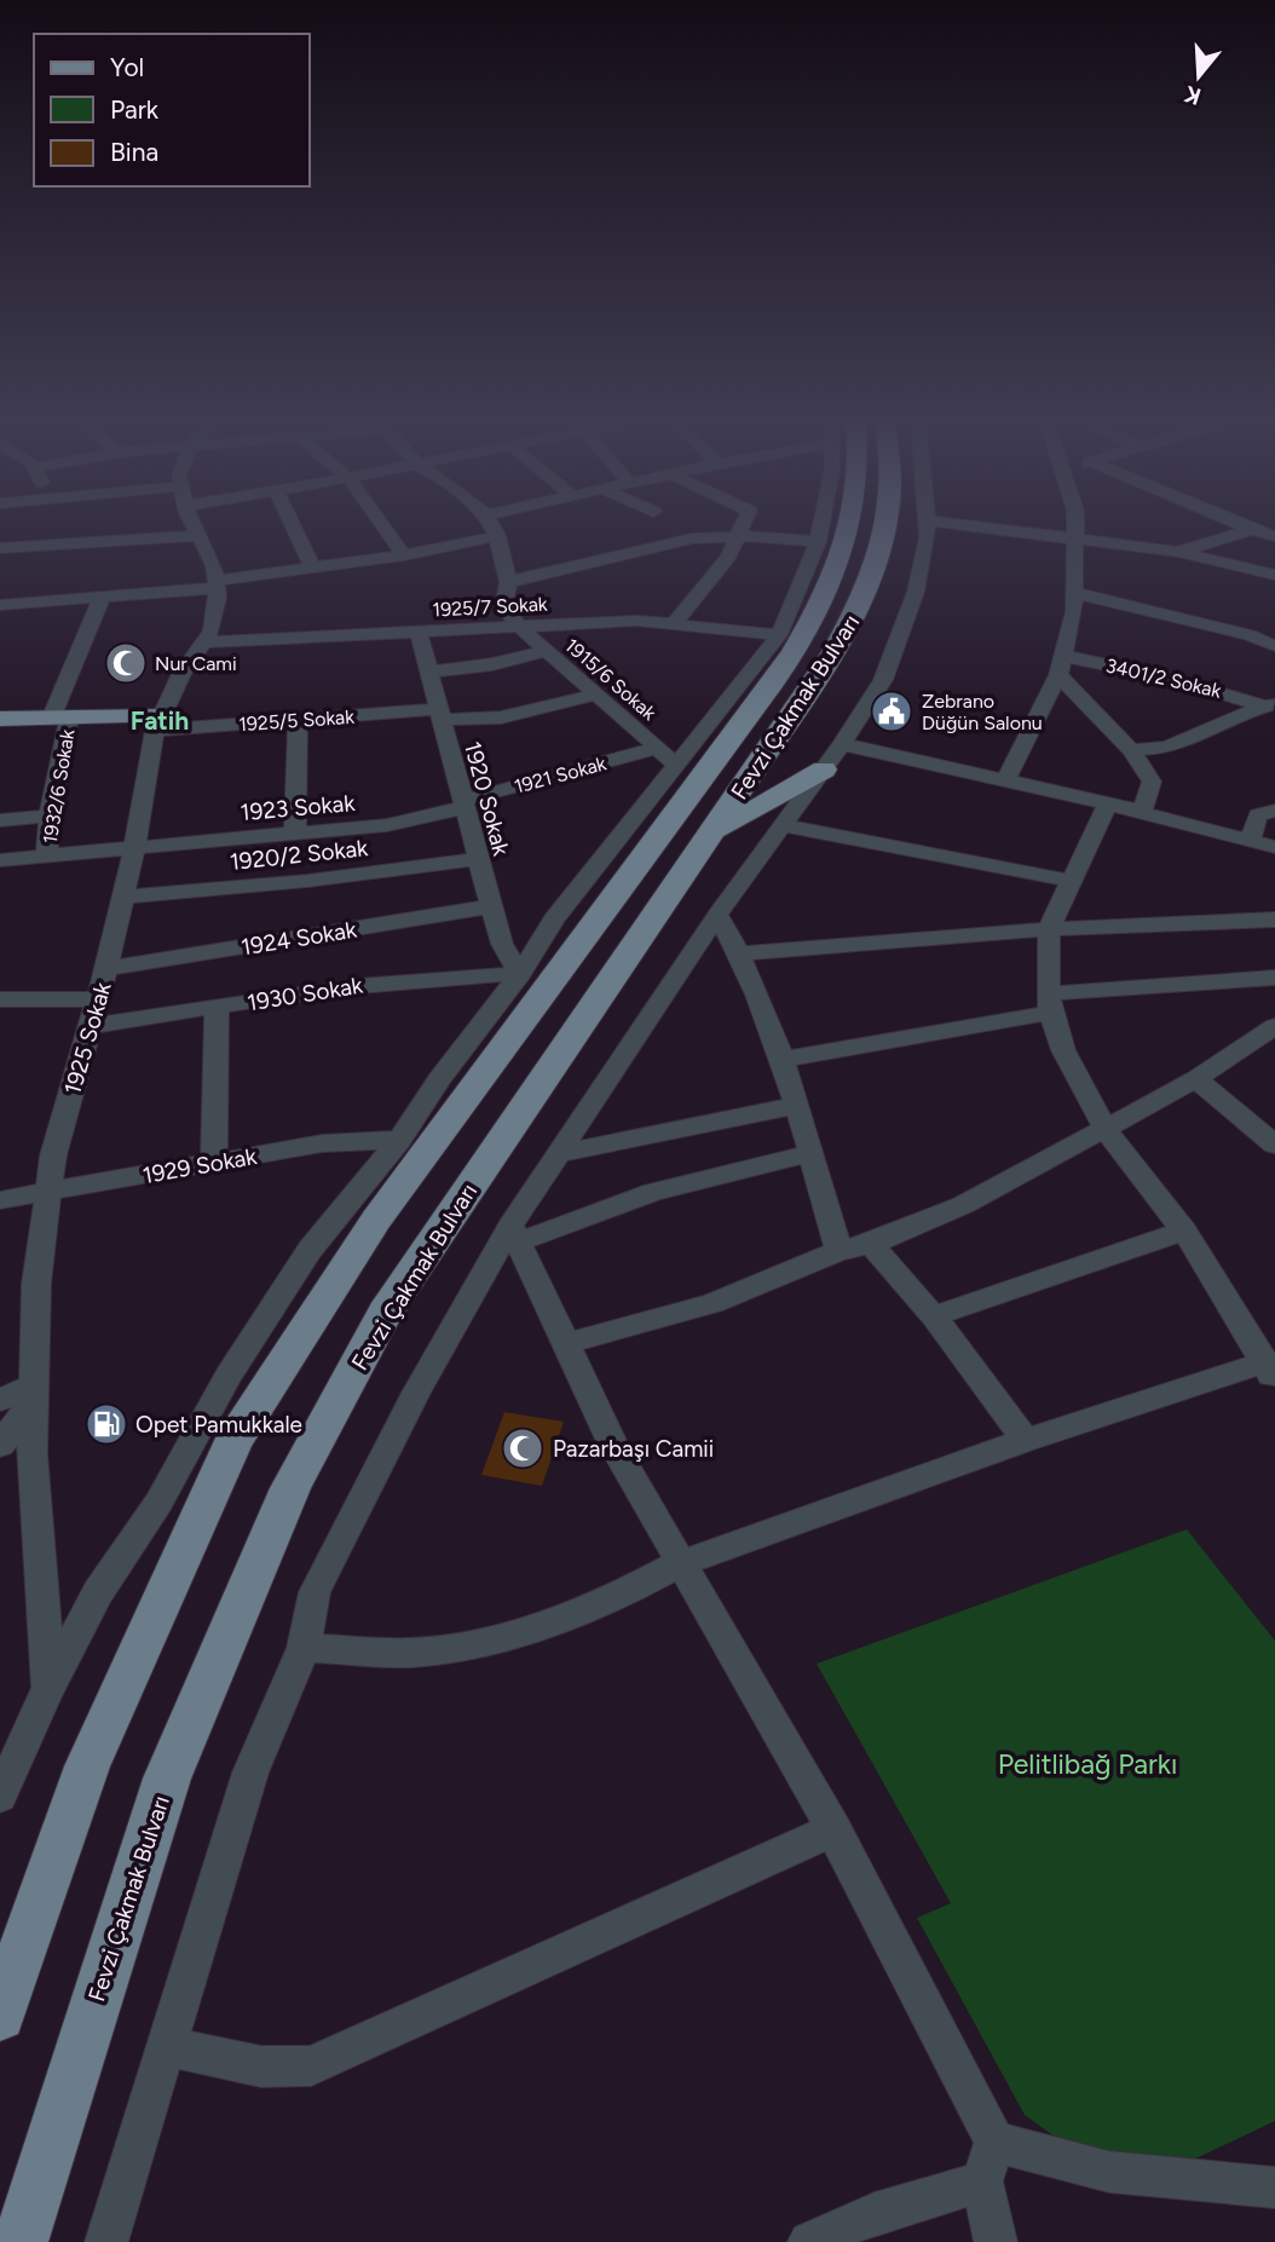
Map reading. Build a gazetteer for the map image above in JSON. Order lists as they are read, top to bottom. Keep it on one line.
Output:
{"streets":{"main road":["Fevzi Çakmak Bulvarı"],"street":["1925/7 Sokak","3401/2 Sokak","1915/6 Sokak","1925/5 Sokak","1921 Sokak","1932/6 Sokak","1920 Sokak","1923 Sokak","1920/2 Sokak","1924 Sokak","1930 Sokak","1925 Sokak","1929 Sokak"]},"crossings":[["1925/7 Sokak","1915/6 Sokak"],["1925/7 Sokak","1920 Sokak"],["1925/7 Sokak","1925 Sokak"],["1915/6 Sokak","1925/5 Sokak"],["1915/6 Sokak","1921 Sokak"],["1925/5 Sokak","1920 Sokak"],["1925/5 Sokak","1925 Sokak"],["1921 Sokak","1920 Sokak"],["1921 Sokak","1923 Sokak"],["1932/6 Sokak","1923 Sokak"],["1920 Sokak","1923 Sokak"],["1920 Sokak","1920/2 Sokak"],["1920 Sokak","1924 Sokak"],["1920 Sokak","1930 Sokak"],["1923 Sokak","1925 Sokak"],["1920/2 Sokak","1925 Sokak"],["1924 Sokak","1925 Sokak"],["1930 Sokak","1925 Sokak"],["1925 Sokak","1929 Sokak"]],"districts":["Fatih"],"parks":["Pelitlibağ Parkı"],"places":{"mosque":["Nur Cami","Pazarbaşı Camii"],"public building":["Zebrano Düğün Salonu"],"fuel station":["Opet Pamukkale"]},"legend":["Yol","Park","Bina"],"north":"bottom"}
